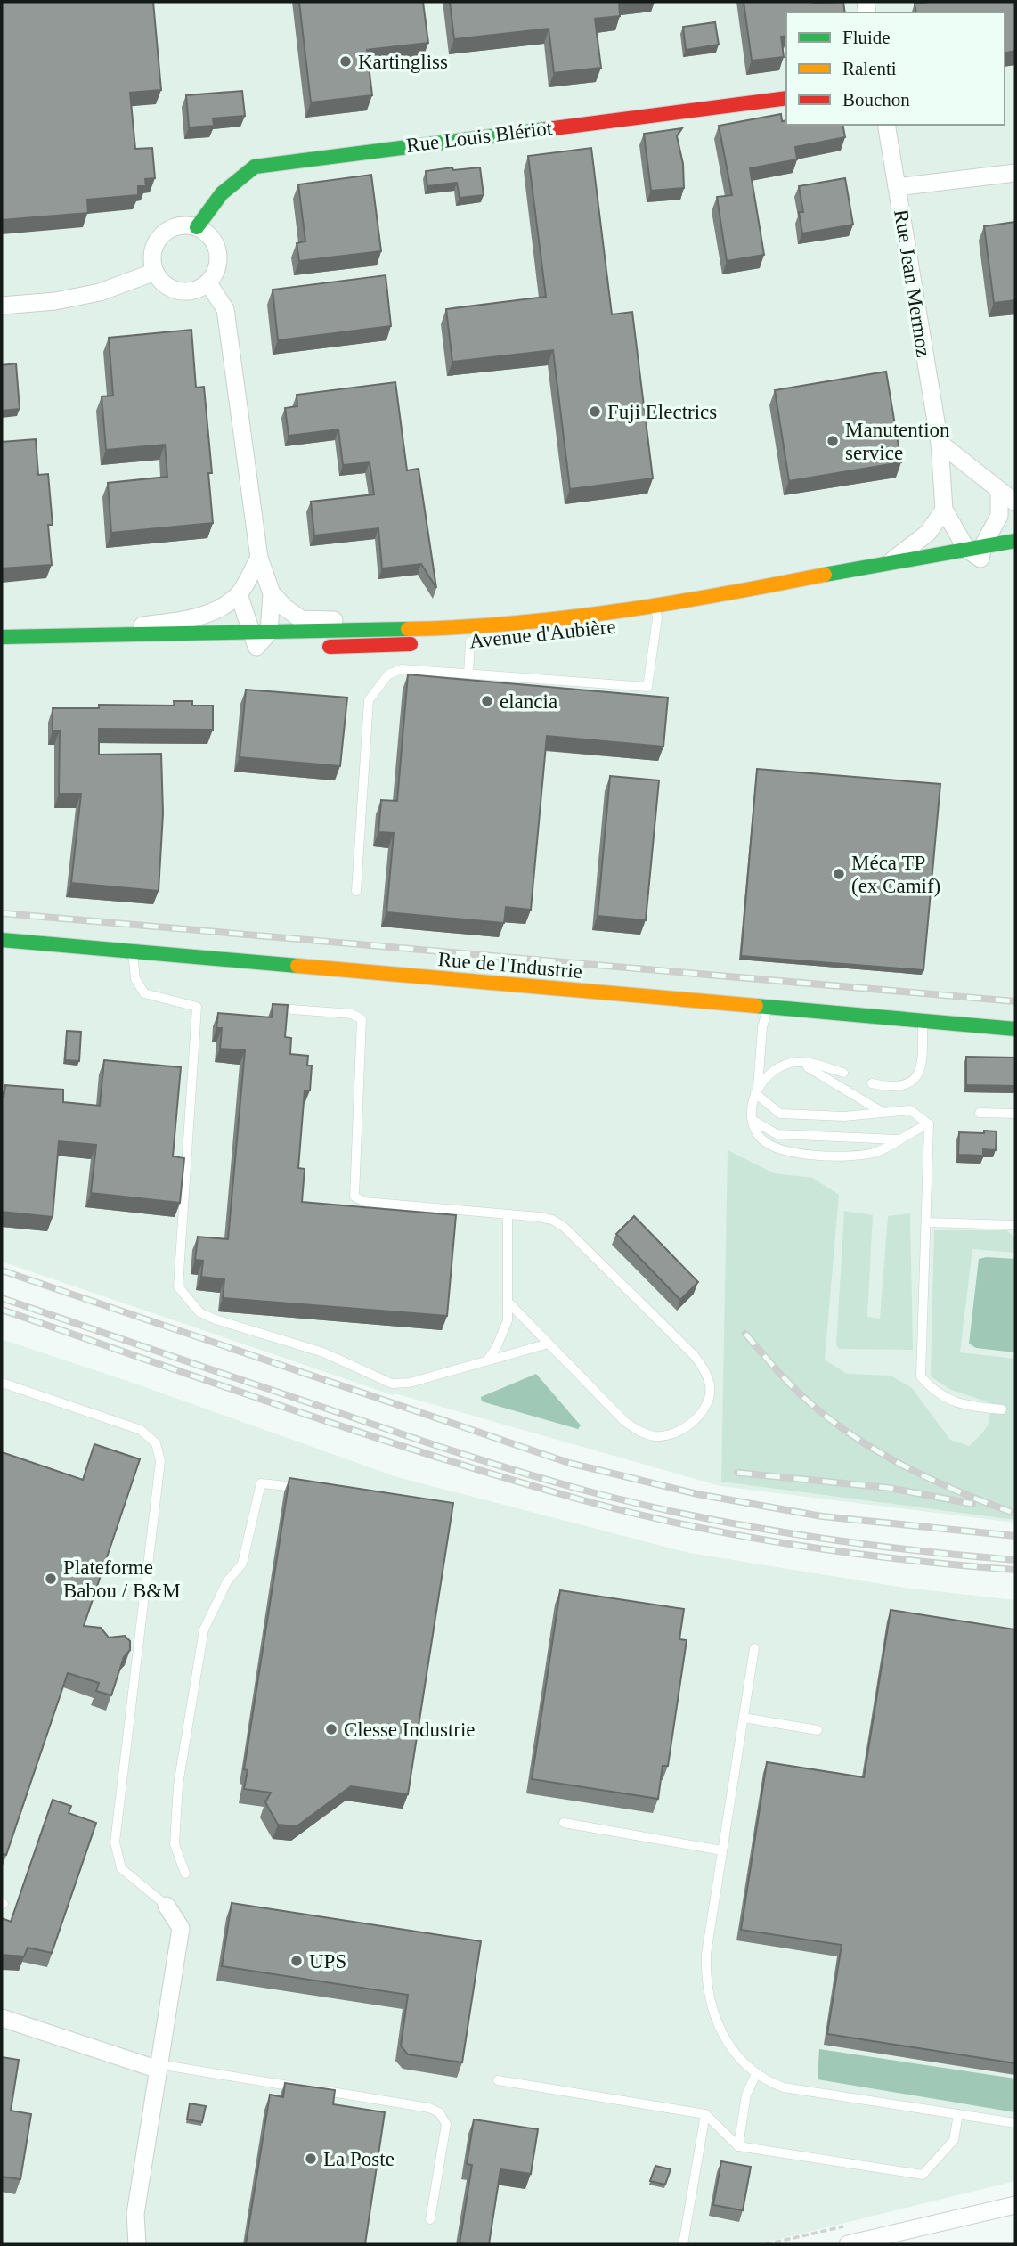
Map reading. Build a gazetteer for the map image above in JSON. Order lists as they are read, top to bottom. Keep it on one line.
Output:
{"streets":{"street":["Rue Louis Blériot","Rue Jean Mermoz","Avenue d'Aubière","Rue de l'Industrie"]},"crossings":[["Rue Jean Mermoz","Avenue d'Aubière"]],"places":["Kartingliss","Fuji Electrics","Manutention service","elancia","Méca TP (ex Camif)","Plateforme Babou / B&M","Clesse Industrie","UPS","La Poste"],"legend":["Fluide","Ralenti","Bouchon"]}
